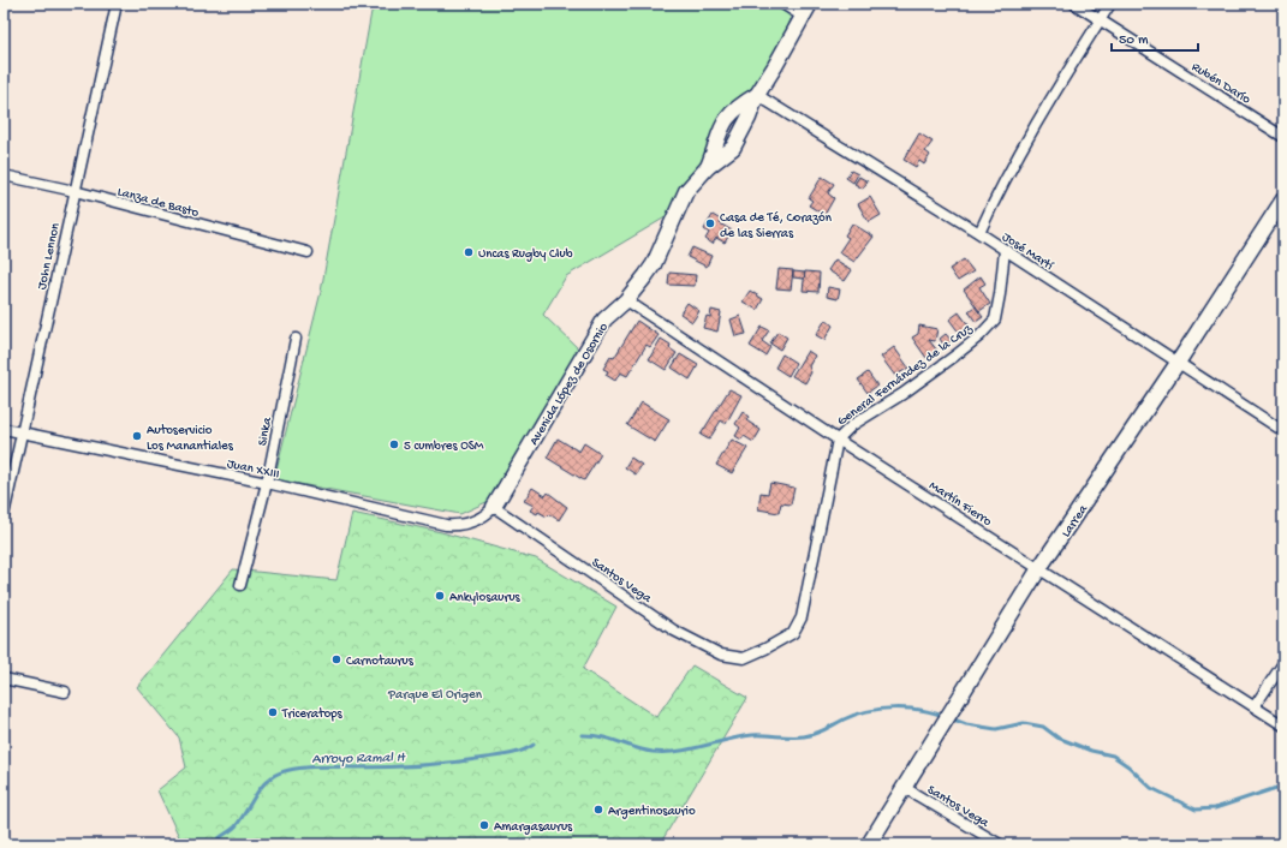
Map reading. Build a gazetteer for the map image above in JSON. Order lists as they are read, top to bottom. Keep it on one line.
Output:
{"streets":{"street":["Rubén Darío","Lanza de Basto","José Martí","John Lennon","General Fernández de la Cruz","Avenida López de Osornio","Sinka","Juan XXIII","Martín Fierro","Larrea","Santos Vega"]},"crossings":[["Lanza de Basto","John Lennon"],["José Martí","General Fernández de la Cruz"],["José Martí","Avenida López de Osornio"],["José Martí","Larrea"],["John Lennon","Juan XXIII"],["General Fernández de la Cruz","Martín Fierro"],["General Fernández de la Cruz","Santos Vega"],["Avenida López de Osornio","Juan XXIII"],["Avenida López de Osornio","Martín Fierro"],["Avenida López de Osornio","Santos Vega"],["Sinka","Juan XXIII"],["Juan XXIII","Santos Vega"],["Martín Fierro","Larrea"],["Larrea","Santos Vega"]],"water":["Arroyo Ramal H"],"parks":["Parque El Origen"],"places":["Casa de Té, Corazón de las Sierras","Uncas Rugby Club","Autoservicio Los Manantiales","5 cumbres OSM","Ankylosaurus","Carnotaurus","Triceratops","Argentinosaurio","Amargasaurus"],"scale_bar":"50 m"}
